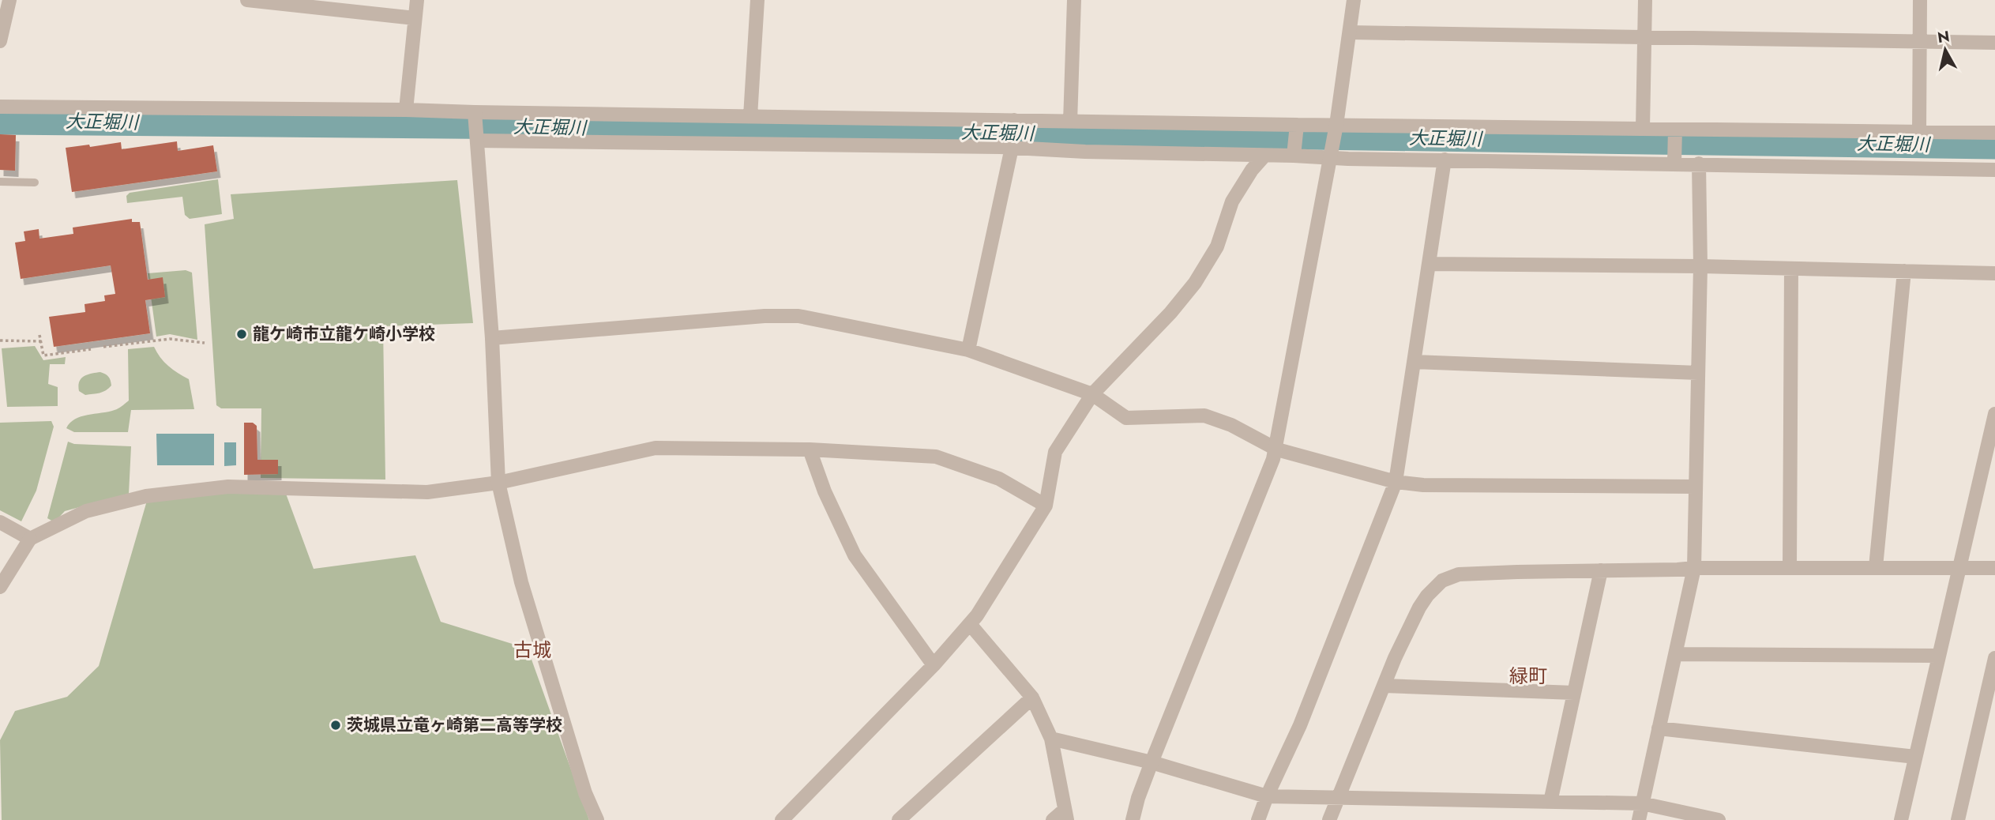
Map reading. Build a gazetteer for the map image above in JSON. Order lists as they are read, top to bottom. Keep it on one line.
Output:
{"districts":["古城","緑町"],"water":["大正堀川"],"places":["龍ケ崎市立龍ケ崎小学校","茨城県立竜ヶ崎第二高等学校"],"north":"top"}
